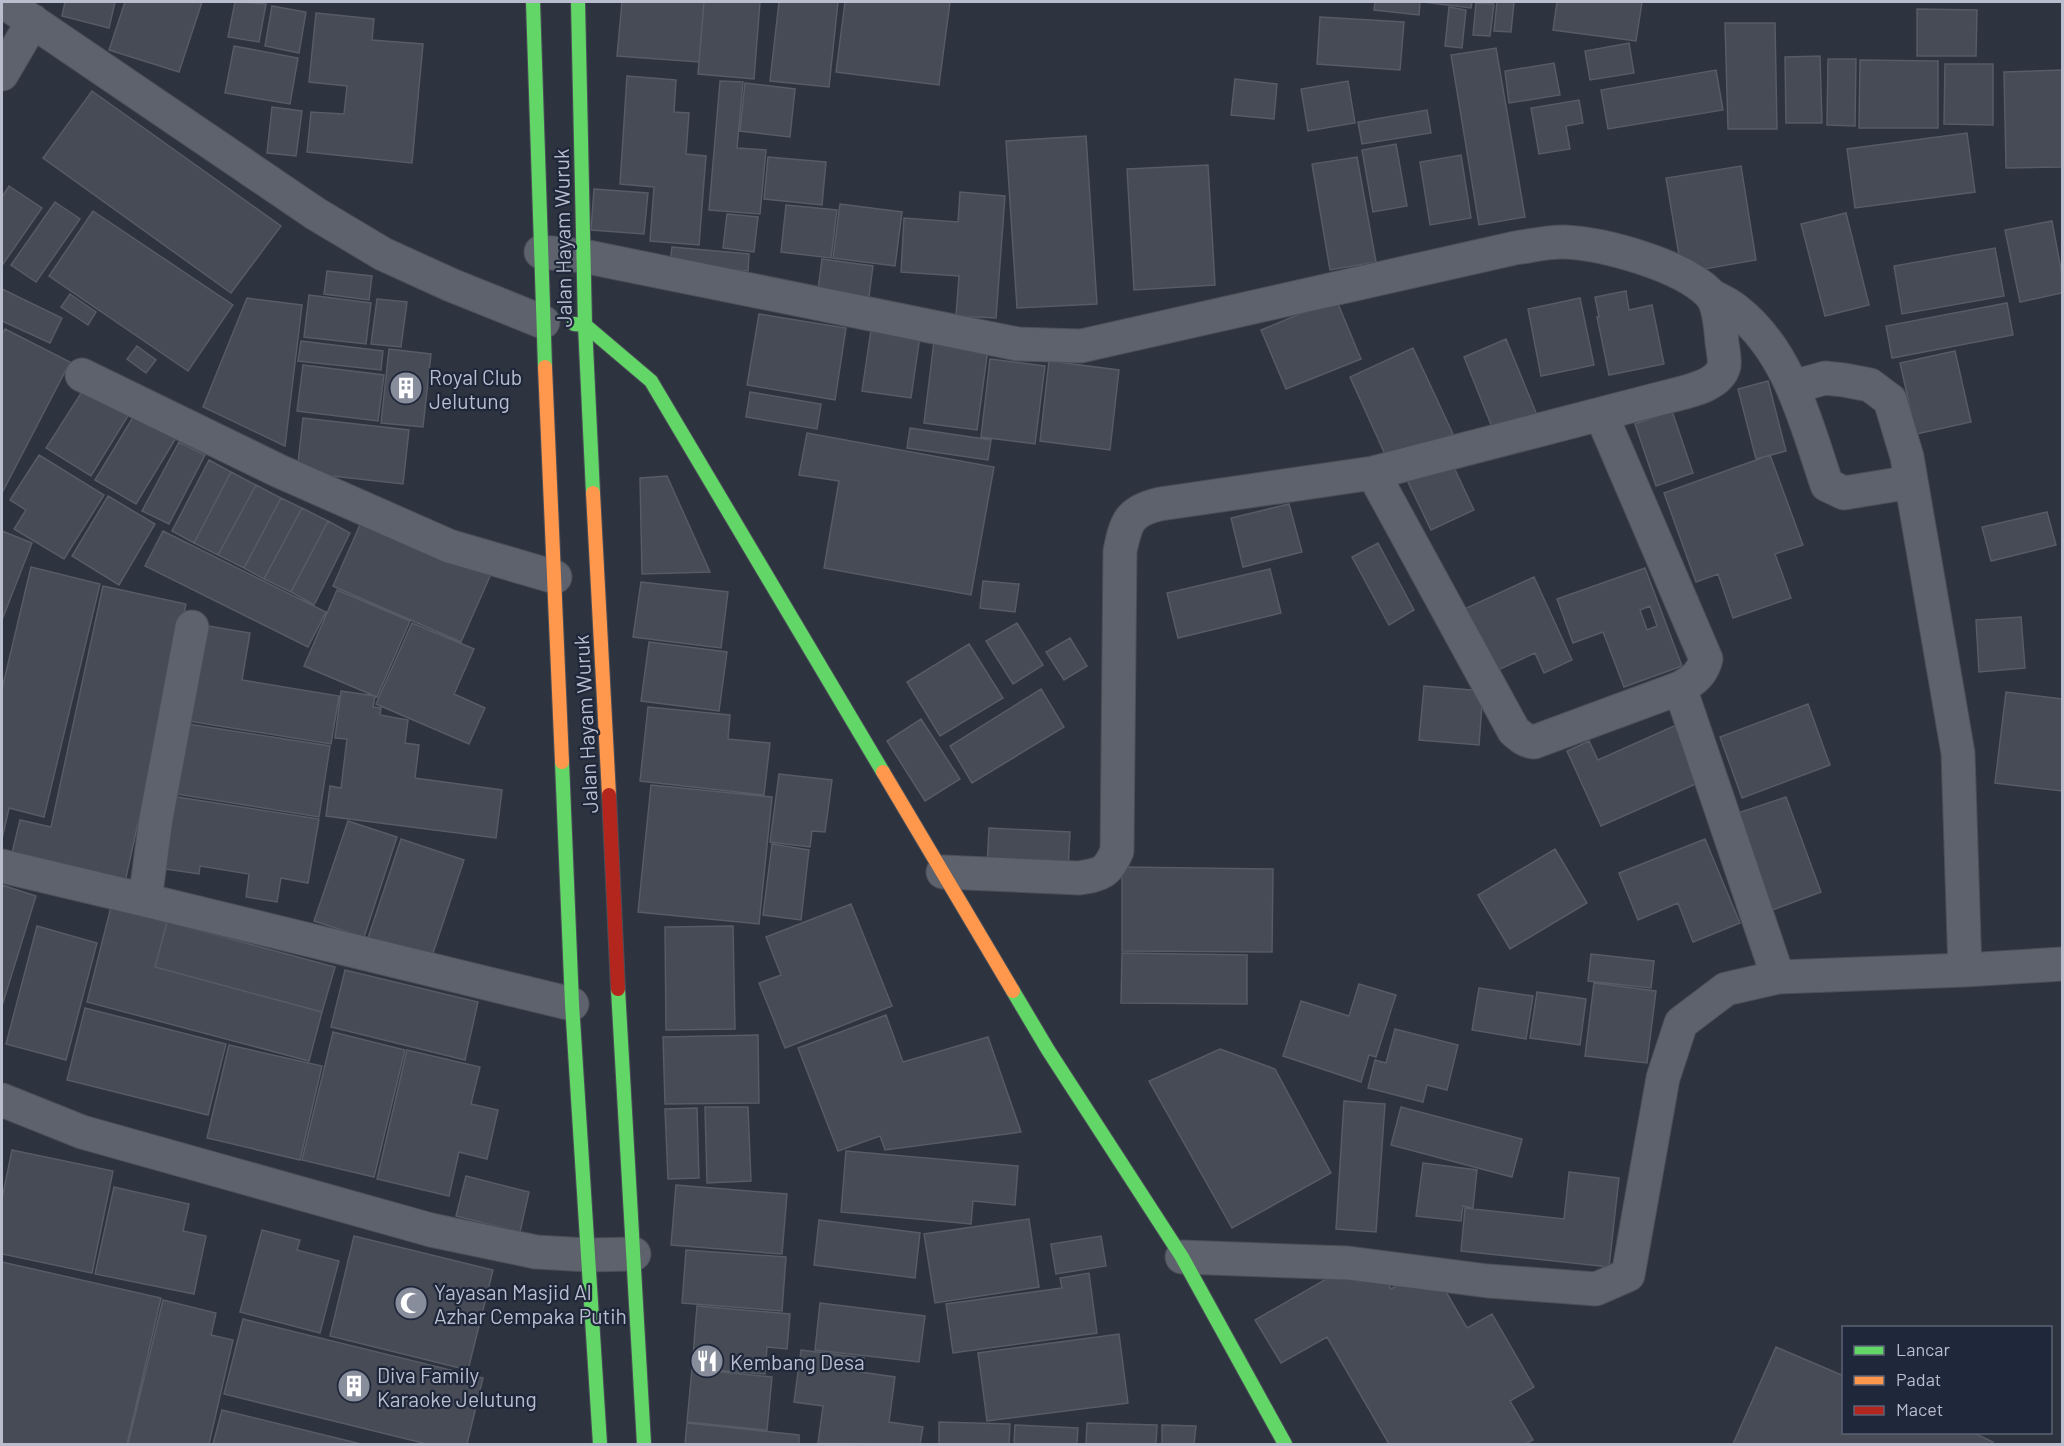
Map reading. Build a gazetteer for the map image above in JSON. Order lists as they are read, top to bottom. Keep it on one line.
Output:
{"streets":{"main road":["Jalan Hayam Wuruk"]},"places":{"building":["Royal Club Jelutung","Diva Family Karaoke Jelutung"],"mosque":["Yayasan Masjid Al Azhar Cempaka Putih"],"restaurant":["Kembang Desa"]},"legend":["Lancar","Padat","Macet"]}
